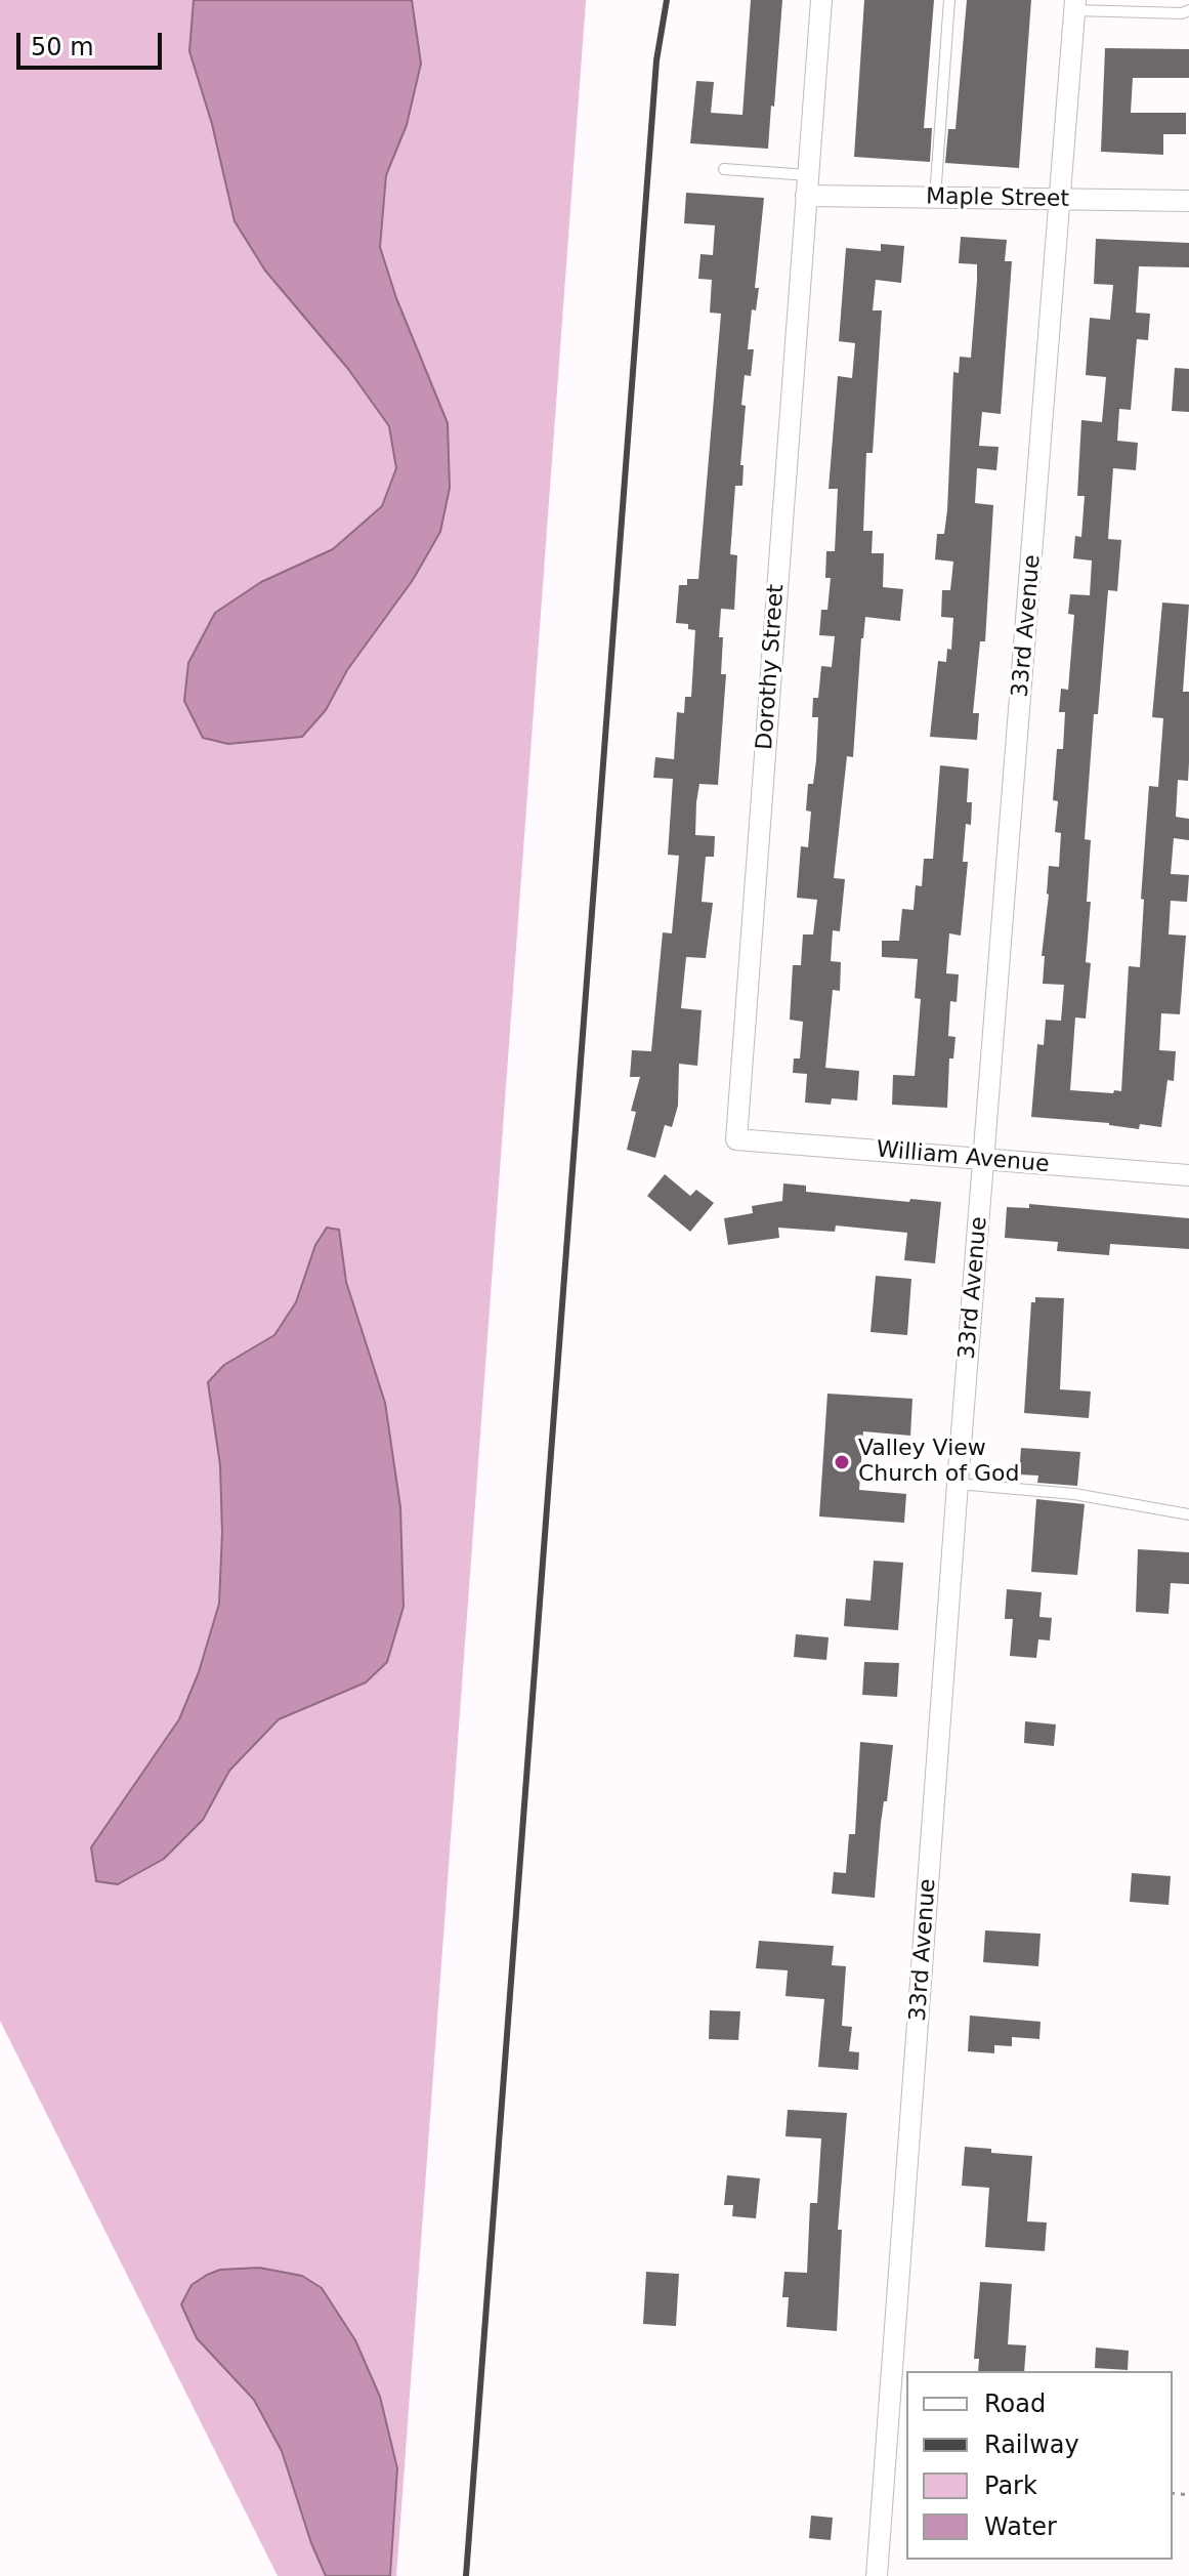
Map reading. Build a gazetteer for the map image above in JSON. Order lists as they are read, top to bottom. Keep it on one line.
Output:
{"streets":{"street":["Maple Street","33rd Avenue","Dorothy Street","William Avenue"]},"crossings":[["Maple Street","33rd Avenue"],["Maple Street","Dorothy Street"],["33rd Avenue","William Avenue"],["Dorothy Street","William Avenue"]],"places":["Valley View Church of God"],"legend":["Road","Railway","Park","Water"],"scale_bar":"50 m"}
